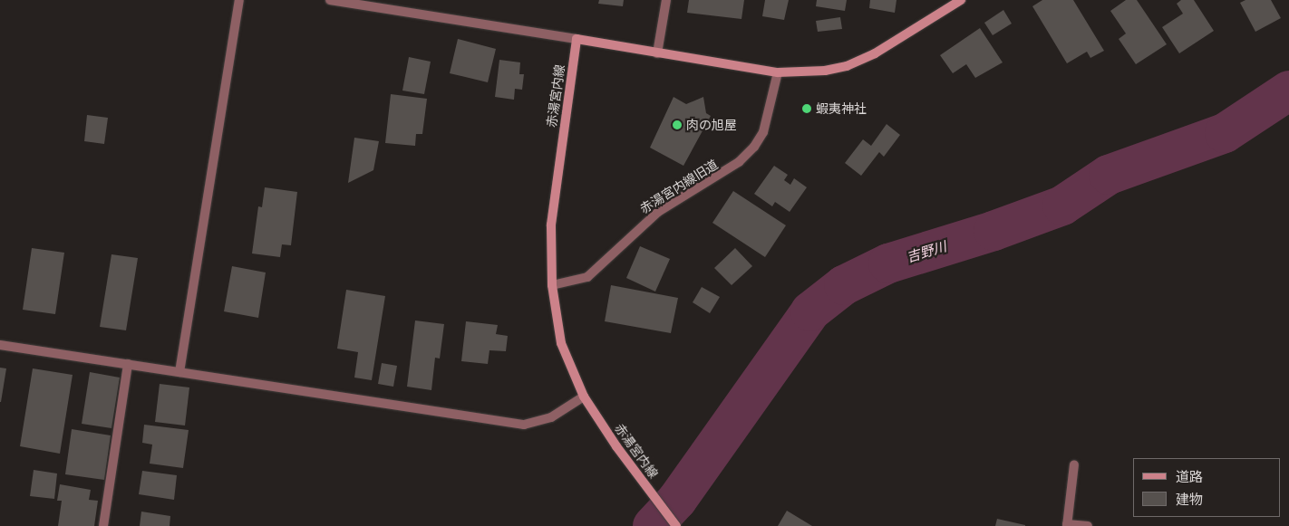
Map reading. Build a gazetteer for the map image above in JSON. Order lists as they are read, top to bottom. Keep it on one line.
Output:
{"streets":{"main road":["赤湯宮内線"],"street":["赤湯宮内線旧道"]},"crossings":[["赤湯宮内線","赤湯宮内線旧道"]],"water":["吉野川"],"places":["蝦夷神社","肉の旭屋"],"legend":["道路","建物"]}
